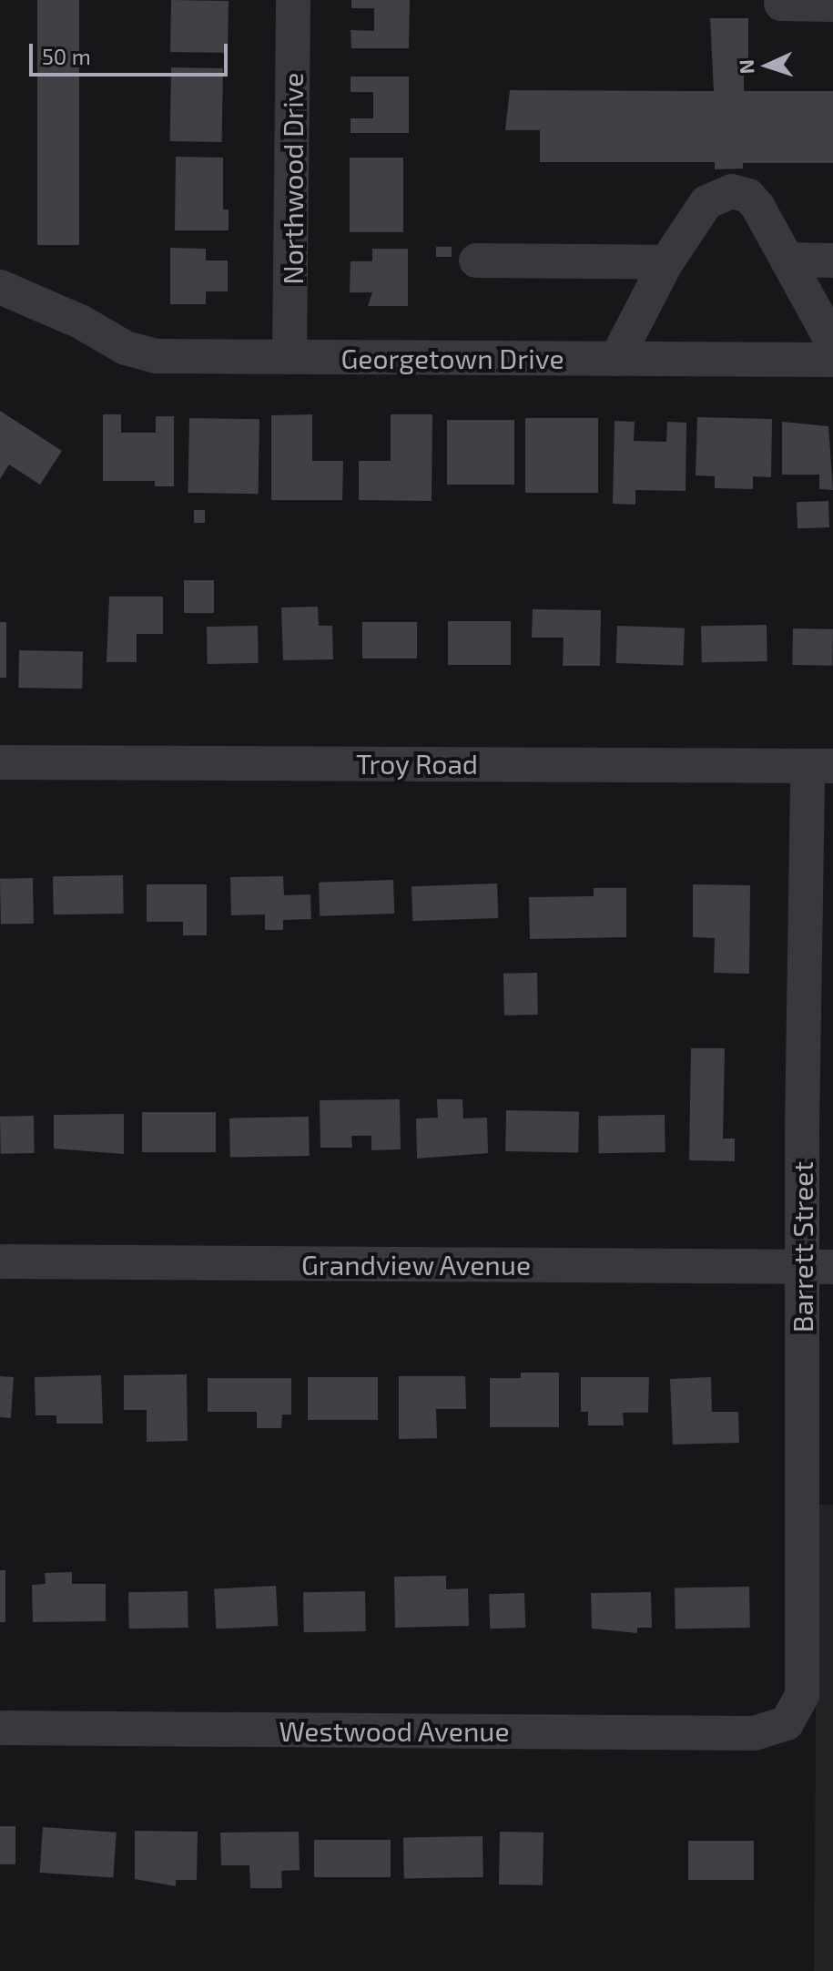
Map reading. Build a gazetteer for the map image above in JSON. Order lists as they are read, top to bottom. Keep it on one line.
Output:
{"streets":{"street":["Northwood Drive","Georgetown Drive","Troy Road","Barrett Street","Grandview Avenue","Westwood Avenue"]},"crossings":[["Northwood Drive","Georgetown Drive"],["Troy Road","Barrett Street"],["Barrett Street","Grandview Avenue"],["Barrett Street","Westwood Avenue"]],"scale_bar":"50 m","north":"left"}
